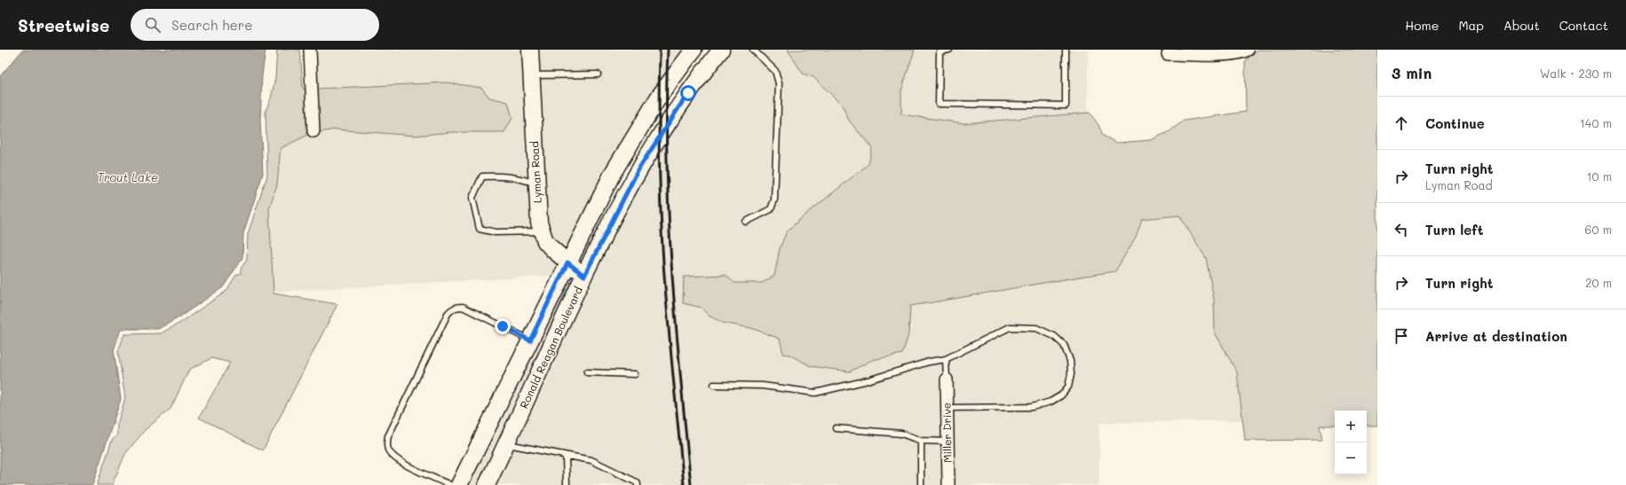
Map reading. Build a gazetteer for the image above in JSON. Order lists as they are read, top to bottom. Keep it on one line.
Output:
{"streets":{"main road":["Lyman Road","Ronald Reagan Boulevard"],"street":["Miller Drive"]},"crossings":[["Lyman Road","Ronald Reagan Boulevard"]],"water":["Trout Lake"],"page":{"header":"Streetwise","search":"Search here","nav":["Home","Map","About","Contact"],"heading":["3 min","Walk · 230 m"],"list":[["Continue","140 m"],["Turn right","Lyman Road","10 m"],["Turn left","60 m"],["Turn right","20 m"],"Arrive at destination"],"map_buttons":["+","−"]}}
